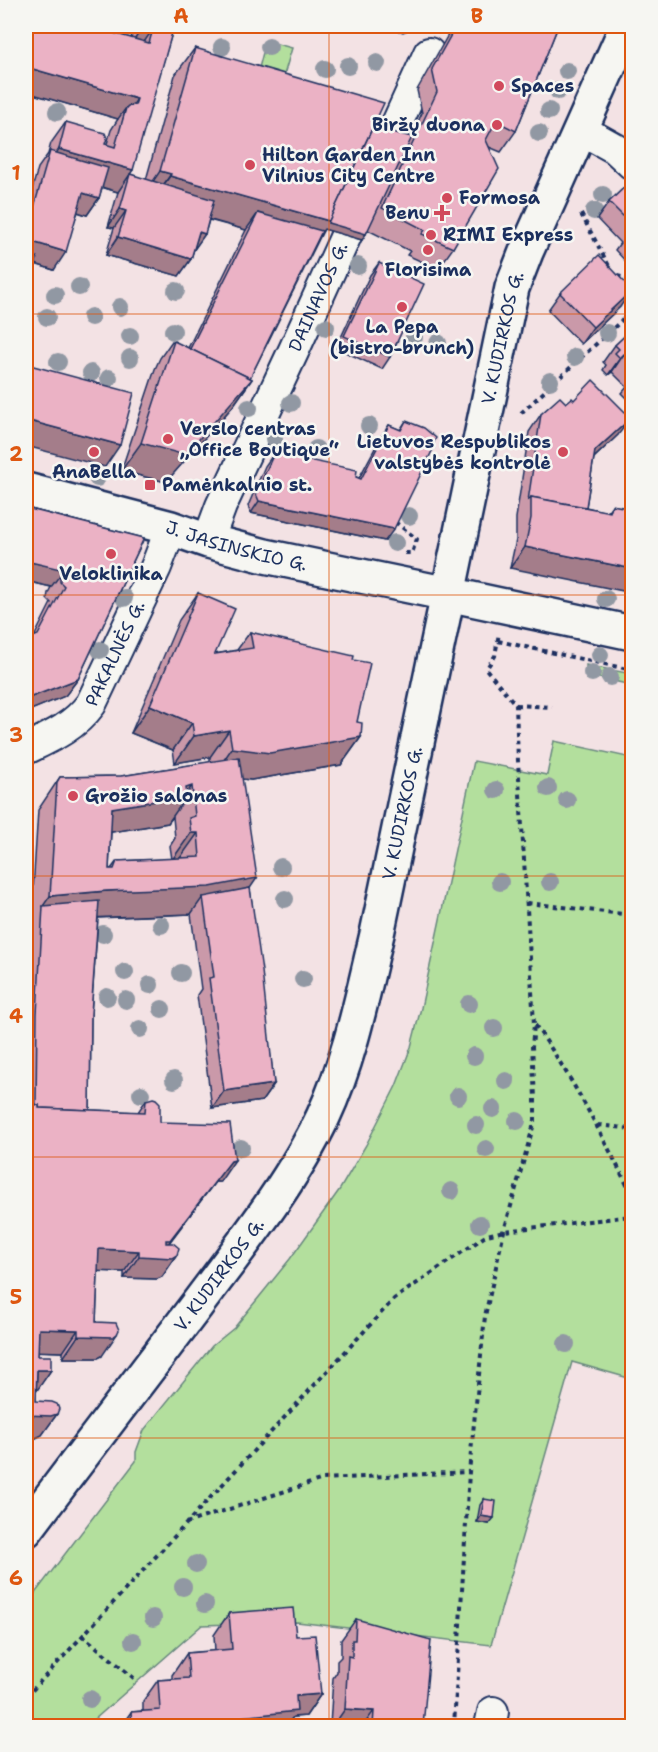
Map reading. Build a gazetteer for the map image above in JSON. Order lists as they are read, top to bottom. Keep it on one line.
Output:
{"streets":{"main road":["V. KUDIRKOS G.","J. JASINSKIO G."],"street":["DAINAVOS G.","PAKALNĖS G."]},"crossings":[["DAINAVOS G.","J. JASINSKIO G."],["V. KUDIRKOS G.","J. JASINSKIO G."],["J. JASINSKIO G.","PAKALNĖS G."]],"places":{"other":["Spaces","Biržų duona","Hilton Garden Inn Vilnius City Centre","Formosa","RIMI Express","Florisima","La Pepa (bistro-brunch)","Verslo centras „Office Boutique“","AnaBella","Lietuvos Respublikos valstybės kontrolė","Veloklinika","Grožio salonas"],"health":["Benu"],"transit":["Pamėnkalnio st."]},"grid":{"columns":["A","B"],"rows":["1","2","3","4","5","6"]}}
